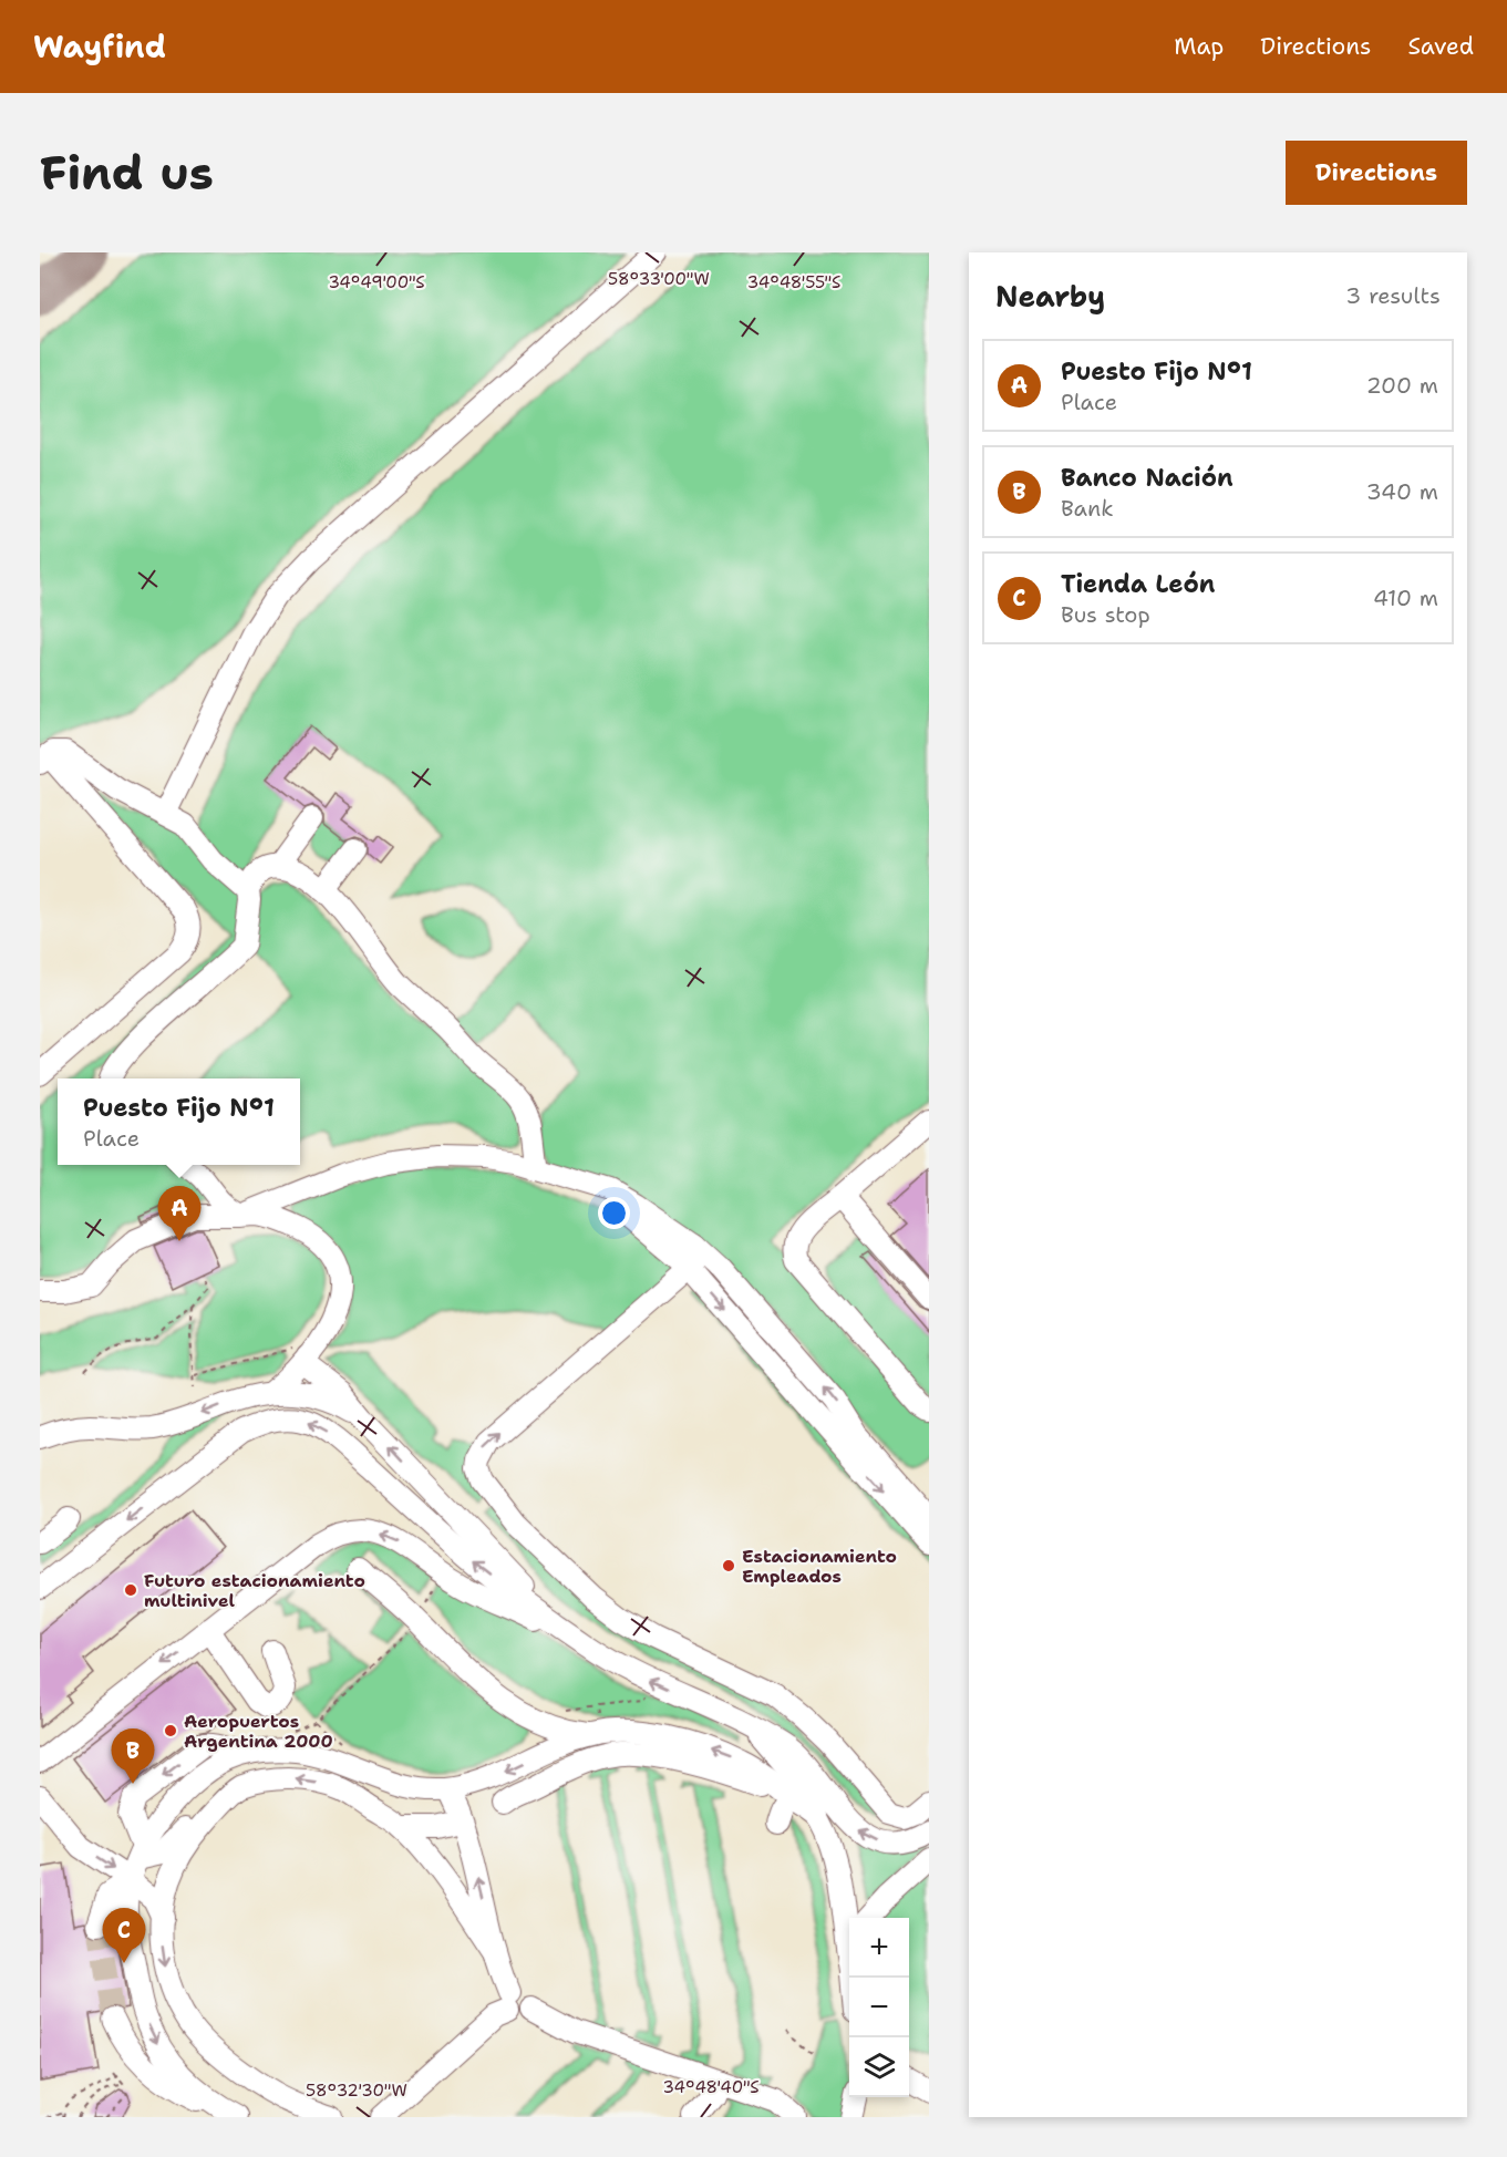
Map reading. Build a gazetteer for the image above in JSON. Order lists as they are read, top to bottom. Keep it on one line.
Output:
{"places":["Estacionamiento Empleados","Futuro estacionamiento multinivel","Aeropuertos Argentina 2000"],"page":{"header":"Wayfind","nav":["Map","Directions","Saved"],"buttons":"Directions","title":"Find us","heading":["Nearby","3 results"],"list":[{"mark":"A","name":"Puesto Fijo N°1","note":"Place","value":"200 m"},{"mark":"B","name":"Banco Nación","note":"Bank","value":"340 m"},{"mark":"C","name":"Tienda León","note":"Bus stop","value":"410 m"}],"popup":["Puesto Fijo N°1","Place"],"pins":["A","B","C"],"map_buttons":["+","−"]},"coordinates":["58°33'00\"W","34°49'00\"S","34°48'55\"S","34°48'40\"S","58°32'30\"W"]}
